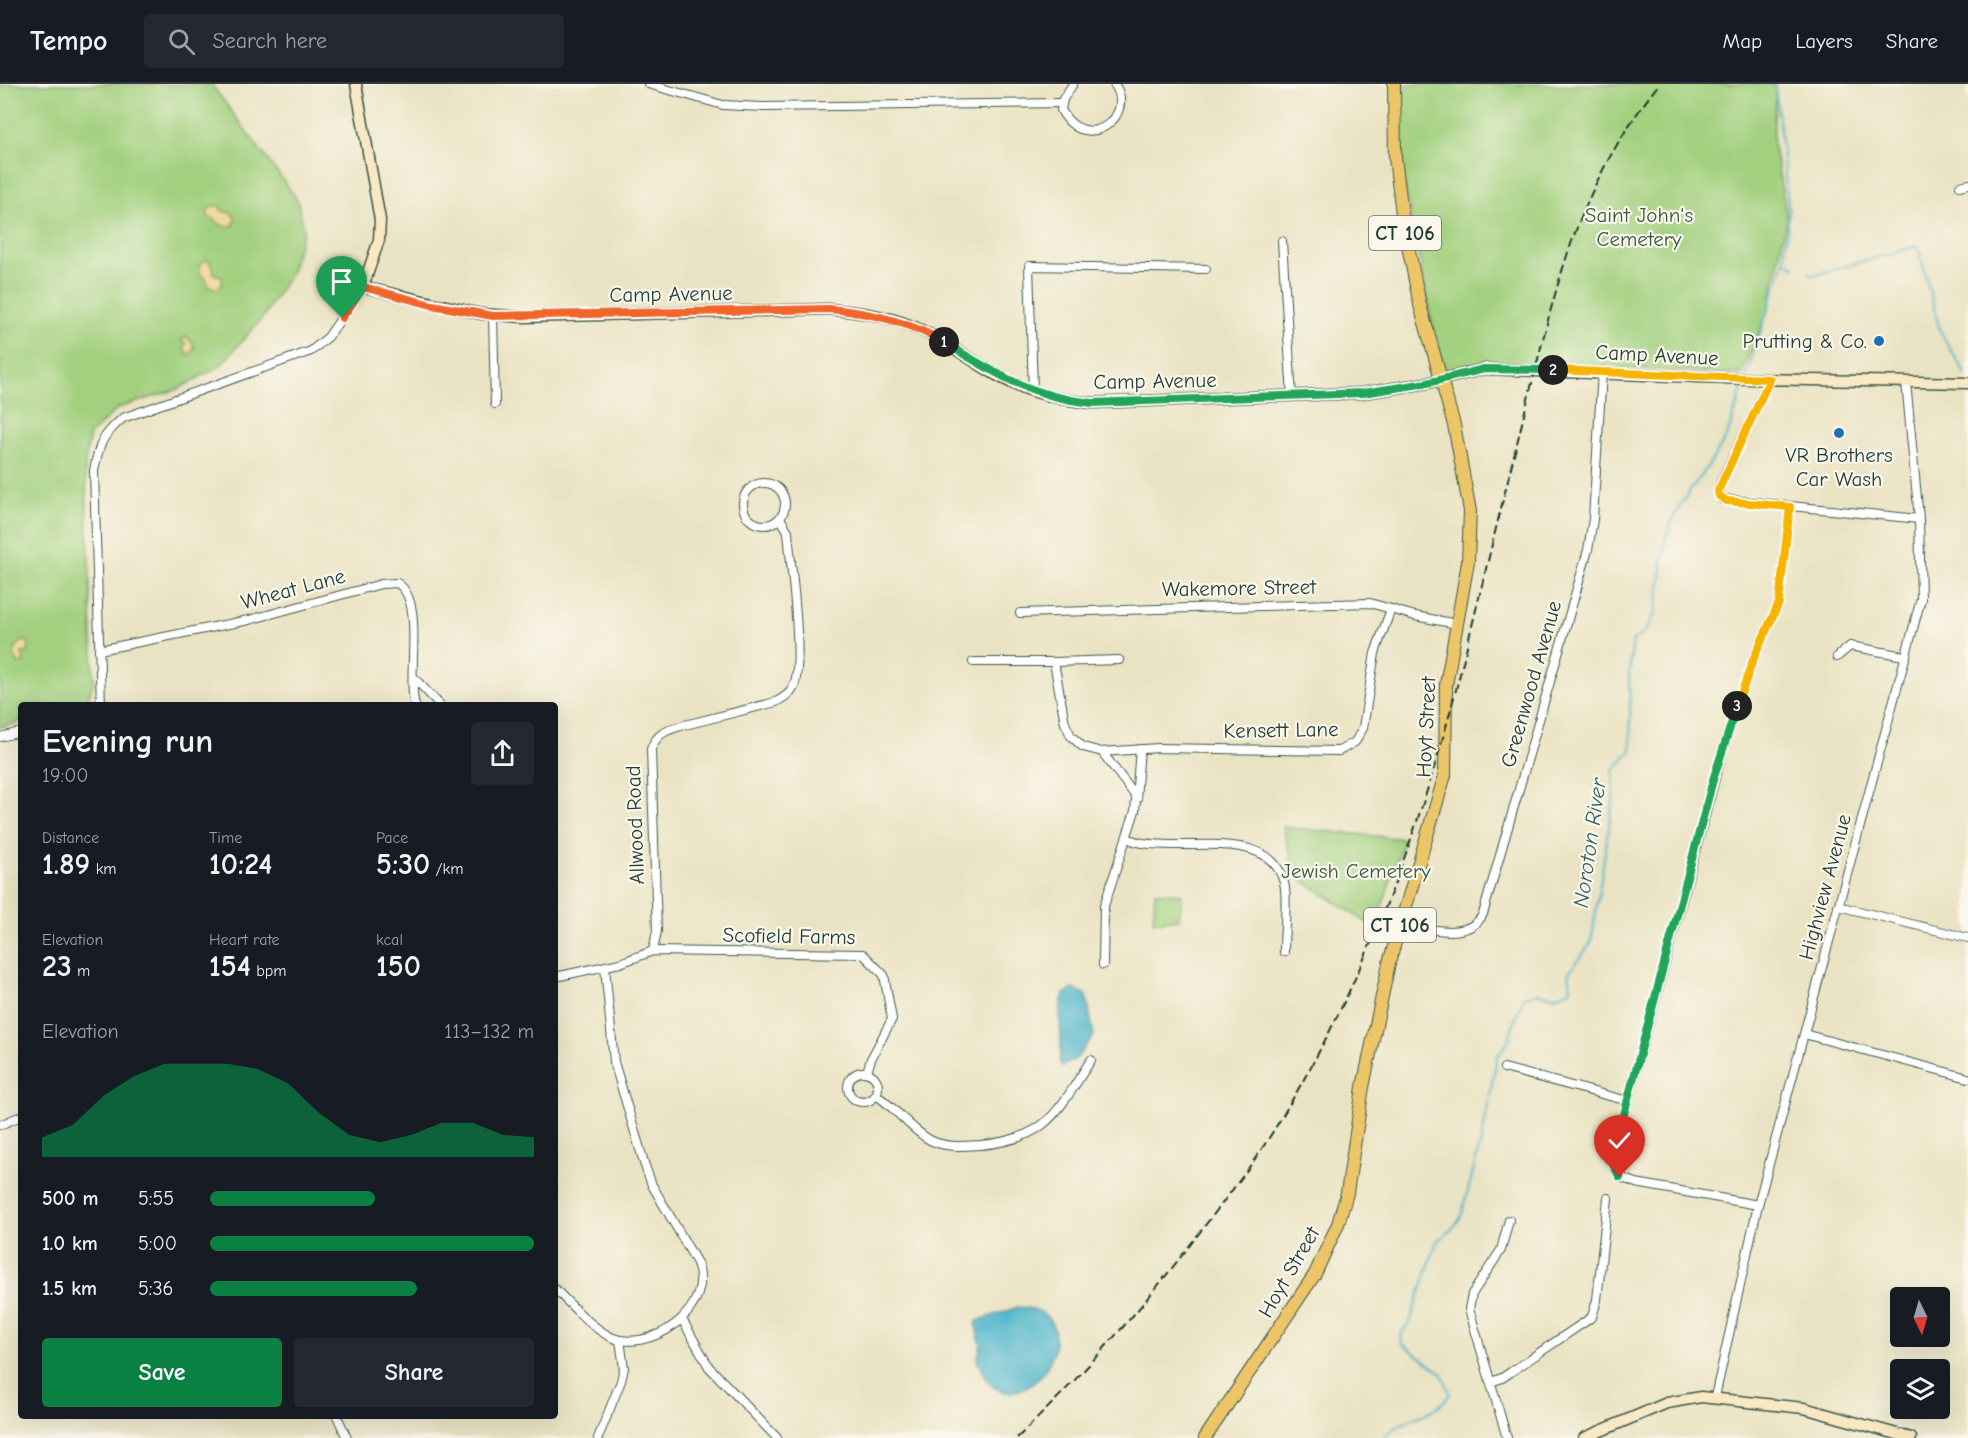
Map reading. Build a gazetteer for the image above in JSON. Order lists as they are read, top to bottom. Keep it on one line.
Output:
{"streets":{"main road":["CT 106","Hoyt Street"],"street":["Camp Avenue","Wakemore Street","Wheat Lane","Greenwood Avenue","Kensett Lane","Allwood Road","Highview Avenue","Scofield Farms"]},"crossings":[["Camp Avenue","Greenwood Avenue"],["Camp Avenue","Hoyt Street"],["Camp Avenue","Highview Avenue"],["Wakemore Street","Hoyt Street"],["Wakemore Street","Kensett Lane"],["Greenwood Avenue","Hoyt Street"],["Allwood Road","Scofield Farms"]],"water":["Noroton River"],"parks":["Saint John's Cemetery","Jewish Cemetery"],"places":["Prutting & Co.","VR Brothers Car Wash"],"north":"bottom","page":{"header":"Tempo","search":"Search here","nav":["Map","Layers","Share"],"pins":["1","2","3"],"heading":["Evening run","19:00"],"stats":[["Distance","1.89 km"],["Time","10:24"],["Pace","5:30 /km"],["Elevation","23 m"],["Heart rate","154 bpm"],["kcal","150"]],"chart":["Elevation","113–132 m"],"list":[{"name":"500 m","note":"5:55"},{"name":"1.0 km","note":"5:00"},{"name":"1.5 km","note":"5:36"}],"buttons":["Save","Share"]}}
